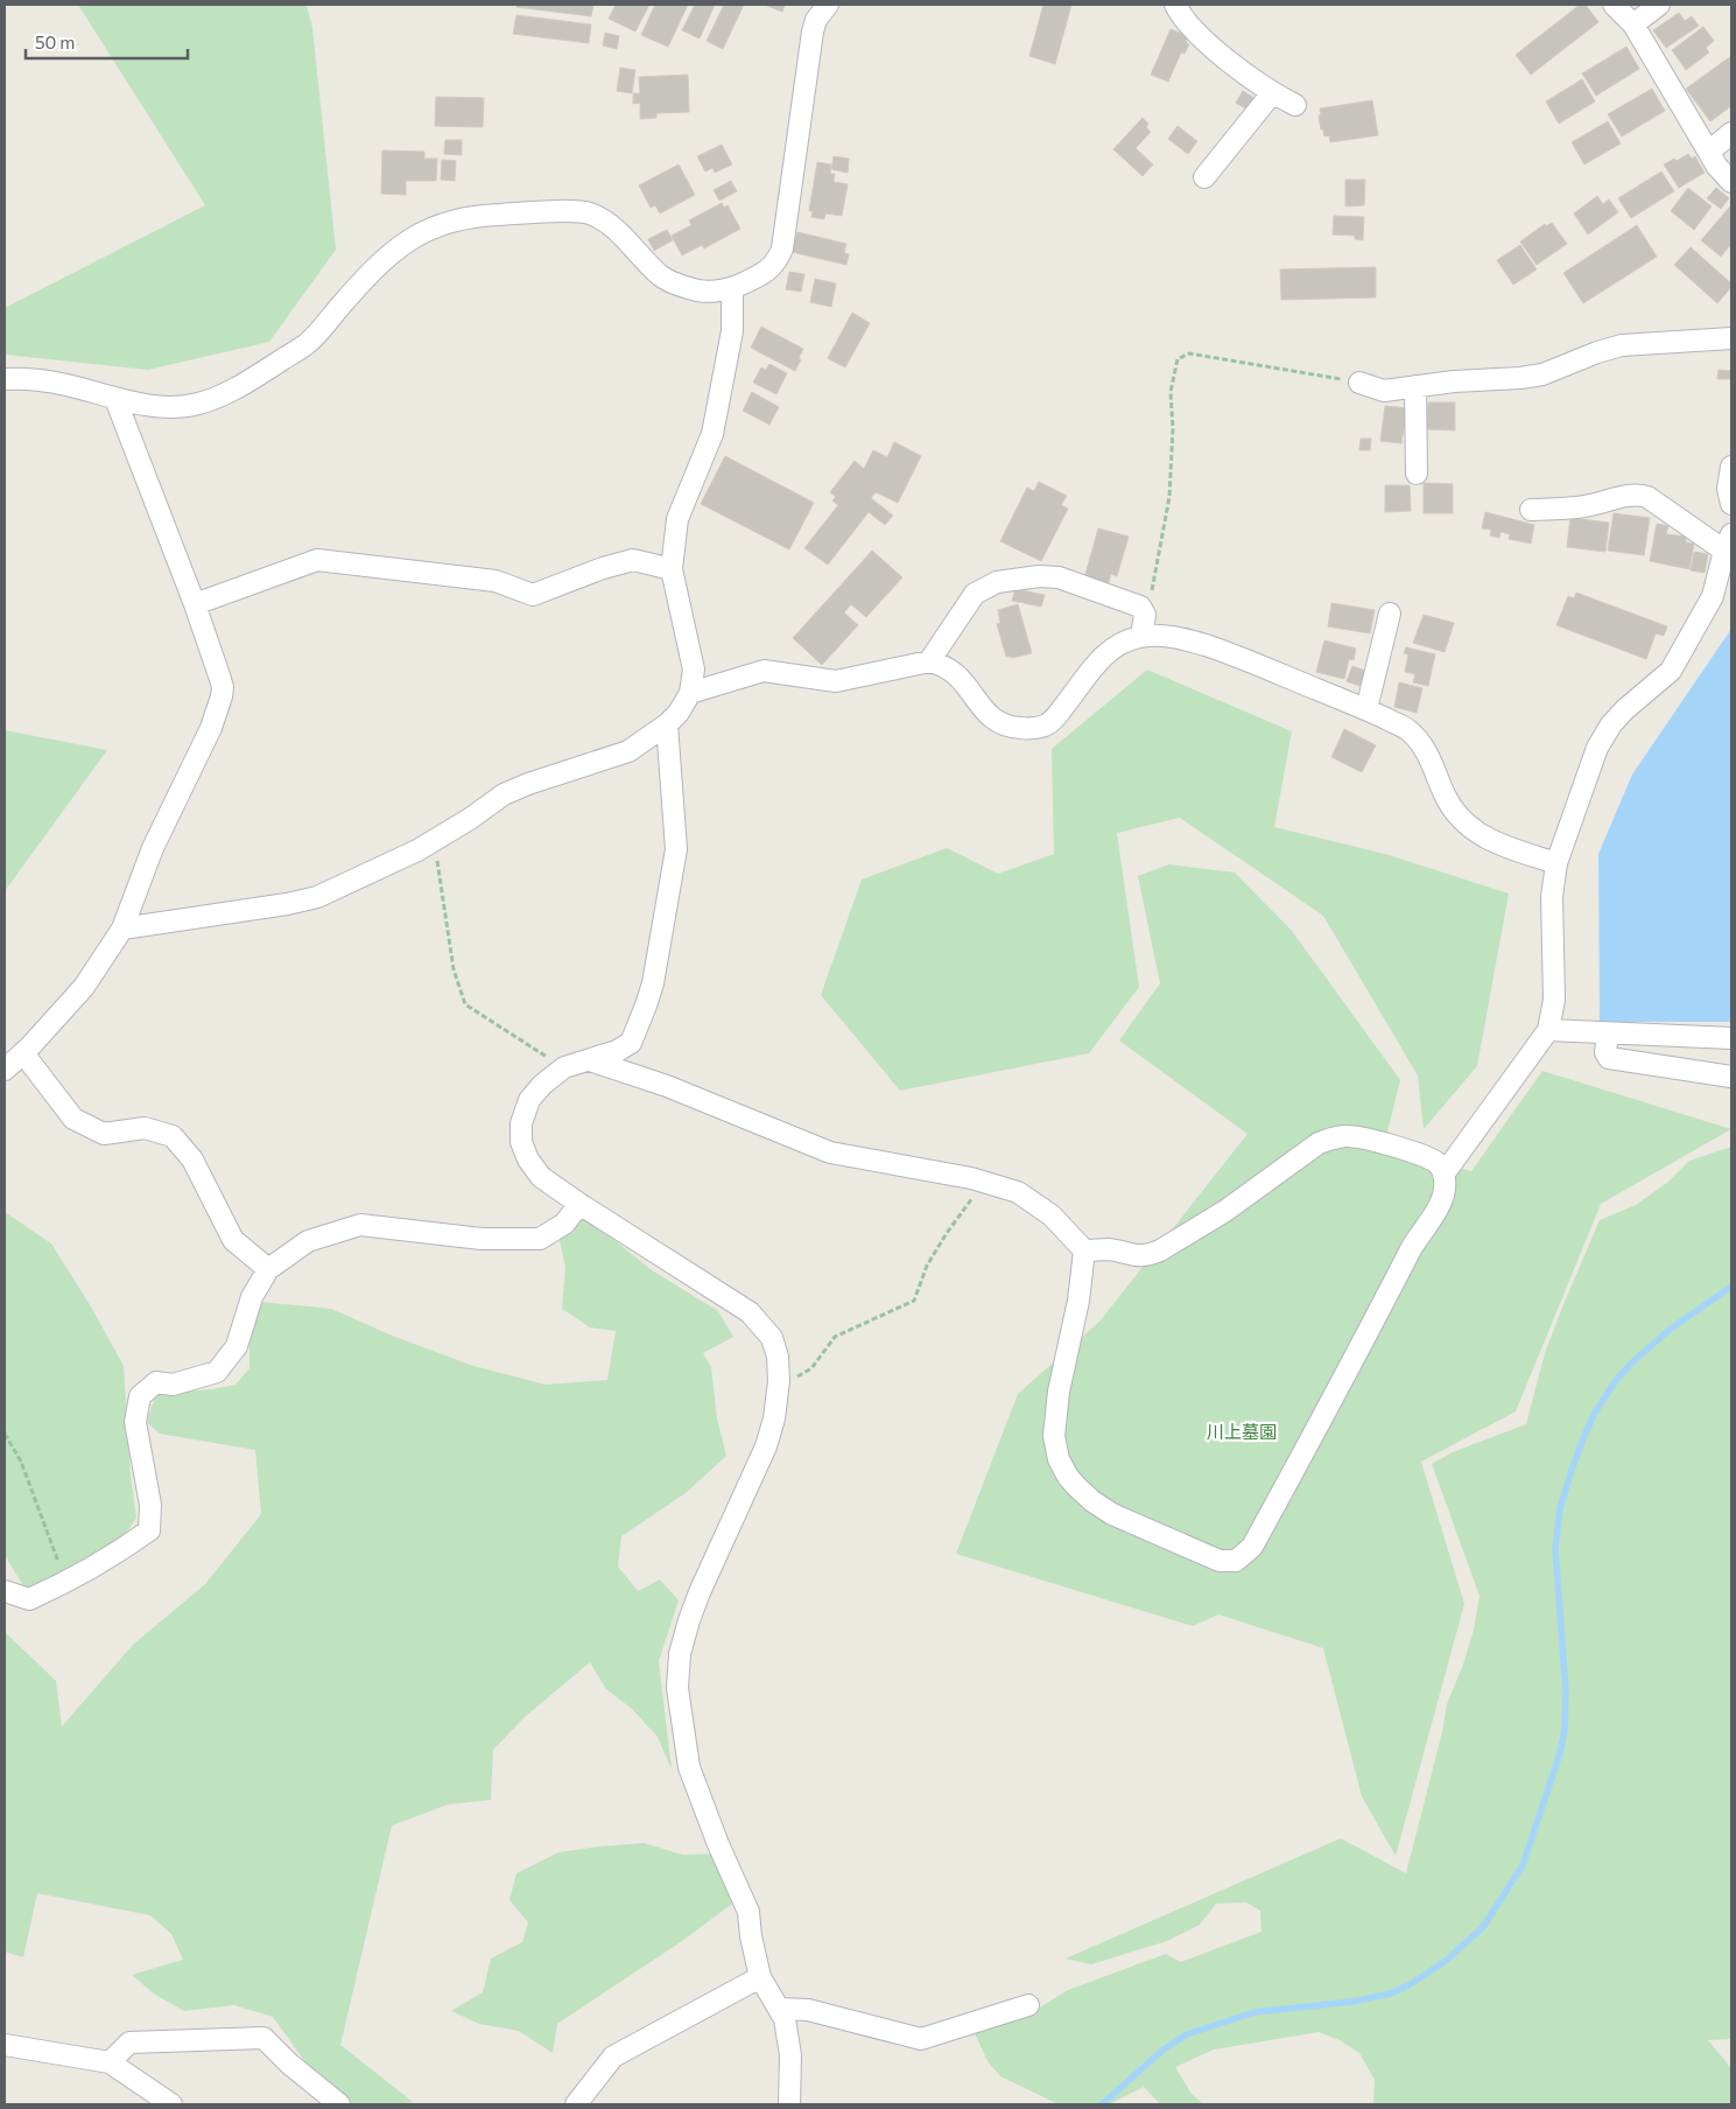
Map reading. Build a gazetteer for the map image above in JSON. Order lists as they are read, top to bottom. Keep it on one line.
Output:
{"parks":["川上墓園"],"scale_bar":"50 m"}
